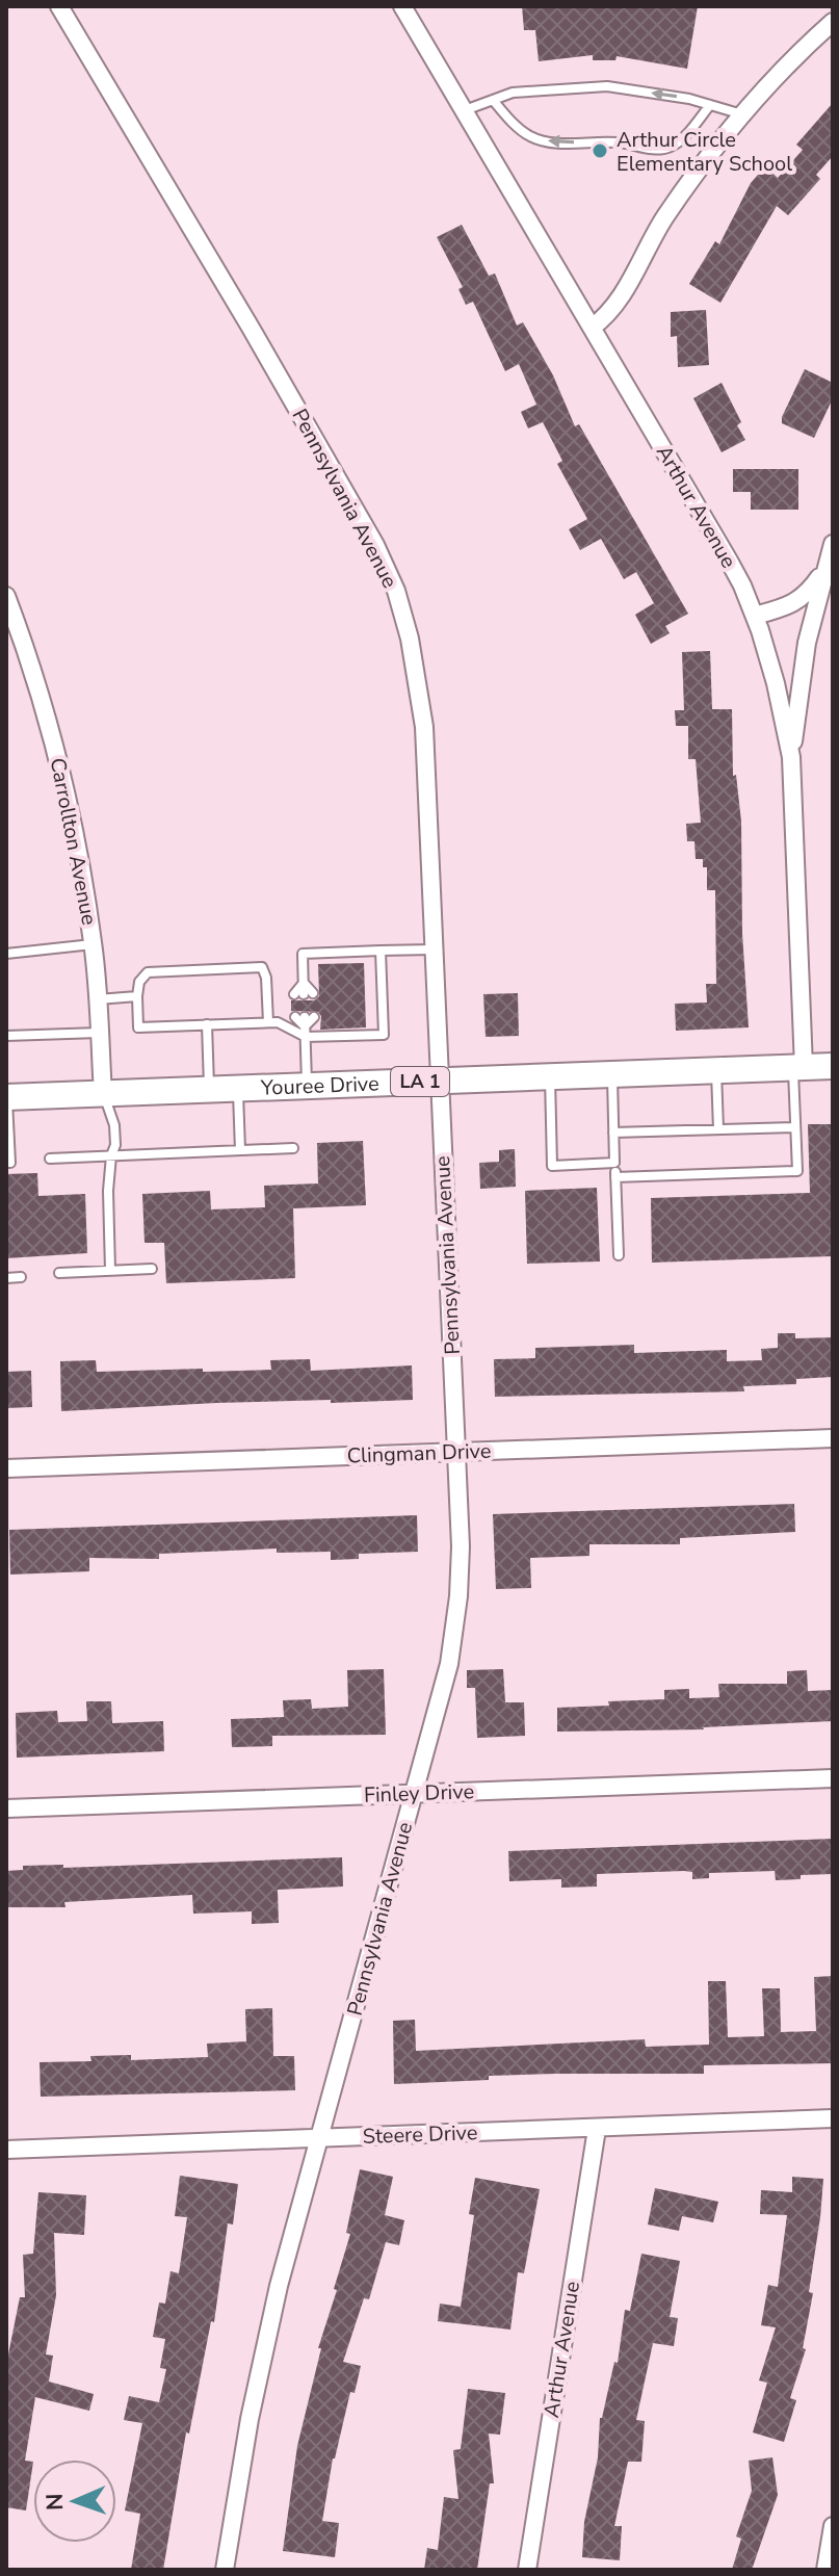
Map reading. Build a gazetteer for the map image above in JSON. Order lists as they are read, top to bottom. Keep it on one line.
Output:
{"streets":{"main road":["LA 1","Youree Drive"],"street":["Pennsylvania Avenue","Arthur Avenue","Carrollton Avenue","Clingman Drive","Finley Drive","Steere Drive"]},"crossings":[["Pennsylvania Avenue","Youree Drive"],["Pennsylvania Avenue","Clingman Drive"],["Pennsylvania Avenue","Finley Drive"],["Pennsylvania Avenue","Steere Drive"],["Arthur Avenue","Youree Drive"],["Arthur Avenue","Steere Drive"],["Carrollton Avenue","Youree Drive"]],"places":["Arthur Circle Elementary School"],"north":"left"}
